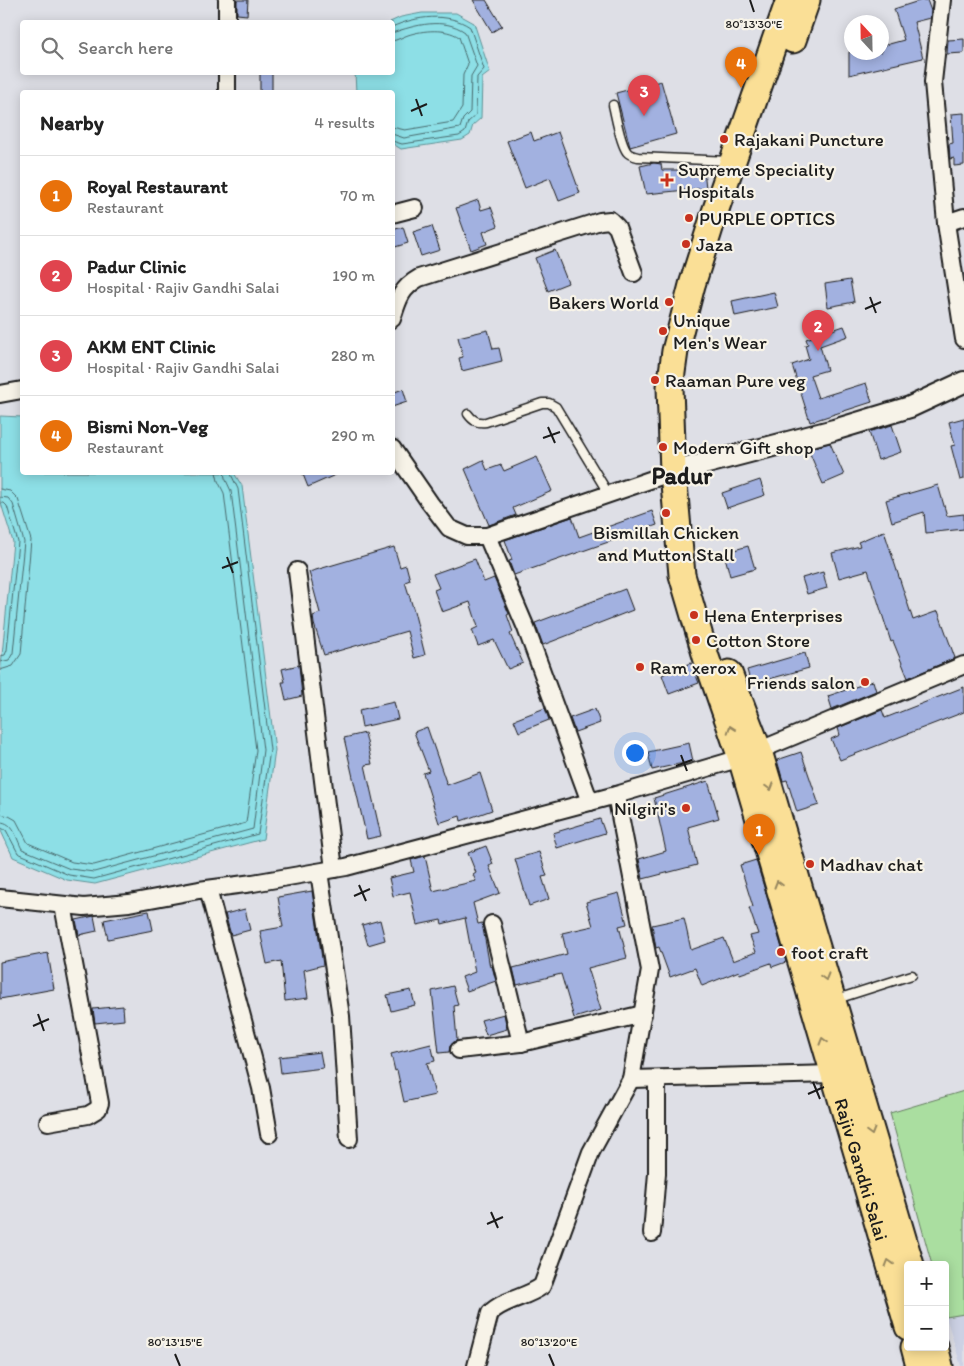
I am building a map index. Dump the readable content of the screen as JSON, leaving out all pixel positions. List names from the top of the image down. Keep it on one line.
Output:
{"streets":{"main road":["Rajiv Gandhi Salai"]},"districts":["Padur"],"places":{"other":["Rajakani Puncture","PURPLE OPTICS","Jaza","Bakers World","Unique Men's Wear","Raaman Pure veg","Modern Gift shop","Bismillah Chicken and Mutton Stall","Hena Enterprises","Cotton Store","Ram xerox","Friends salon","Nilgiri's","Madhav chat","foot craft"],"health":["Supreme Speciality Hospitals"]},"north":"top","page":{"search":"Search here","pins":["4","3","2","1"],"heading":["Nearby","4 results"],"list":[{"mark":"1","name":"Royal Restaurant","note":"Restaurant","value":"70 m"},{"mark":"2","name":"Padur Clinic","note":"Hospital · Rajiv Gandhi Salai","value":"190 m"},{"mark":"3","name":"AKM ENT Clinic","note":"Hospital · Rajiv Gandhi Salai","value":"280 m"},{"mark":"4","name":"Bismi Non-Veg","note":"Restaurant","value":"290 m"}],"map_buttons":["+","−"]},"coordinates":["80°13'30\"E","80°13'15\"E","80°13'20\"E"]}
